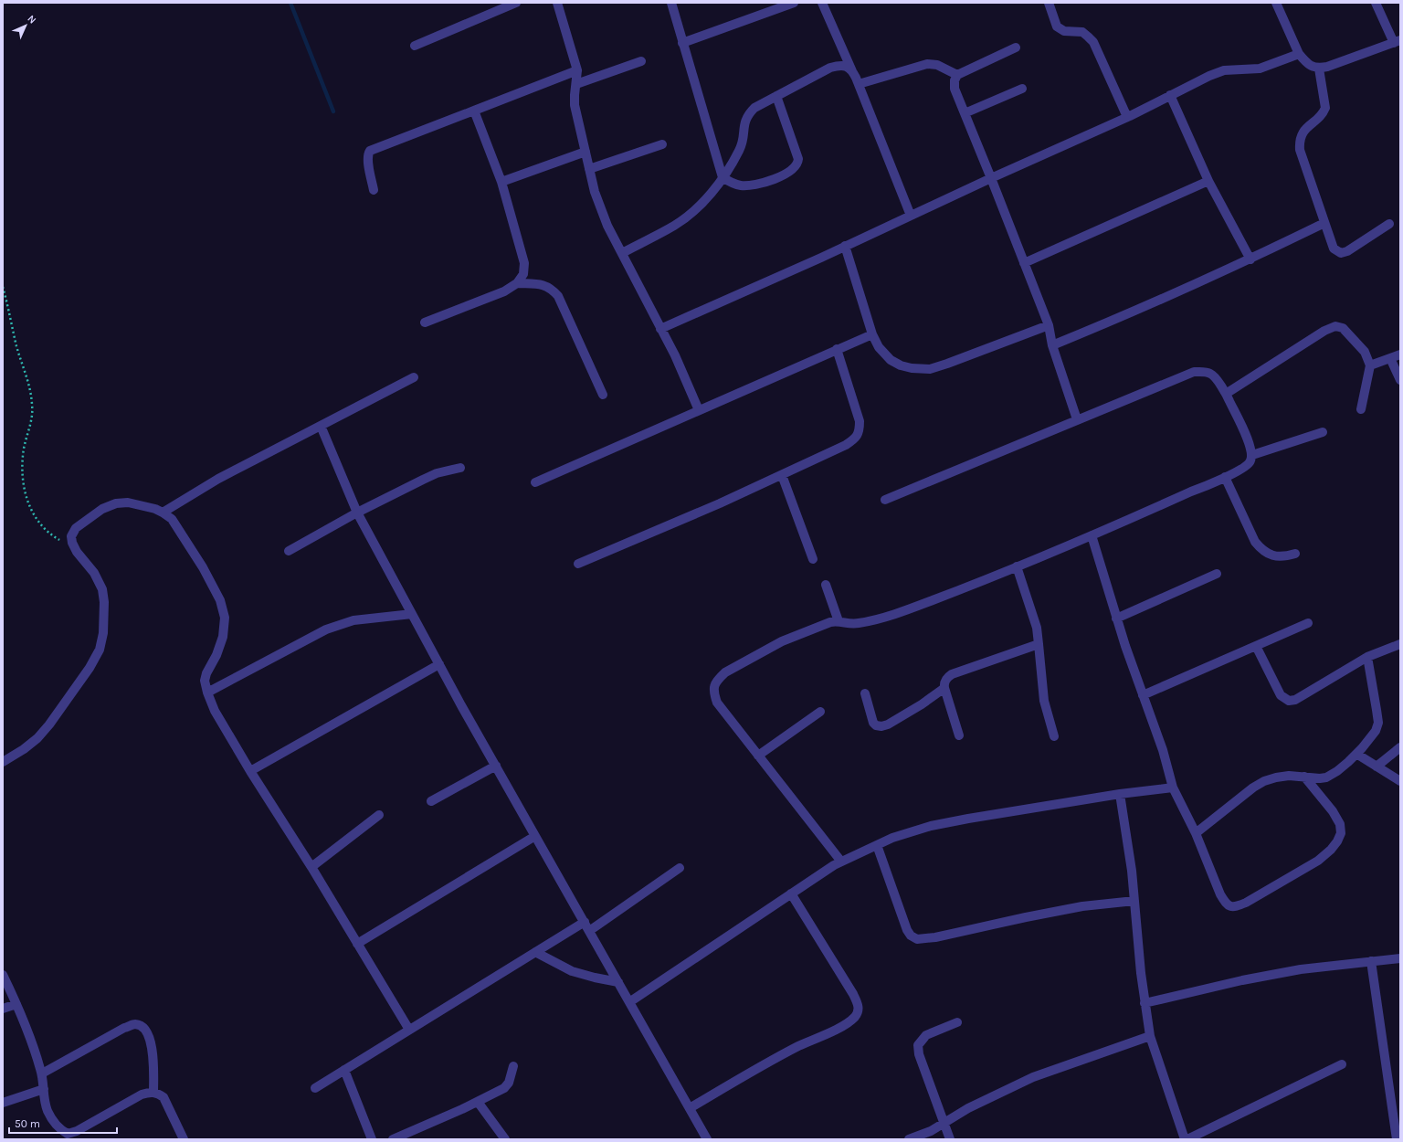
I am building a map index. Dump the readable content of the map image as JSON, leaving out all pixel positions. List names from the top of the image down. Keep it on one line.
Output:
{"scale_bar":"50 m","north":"top right"}
